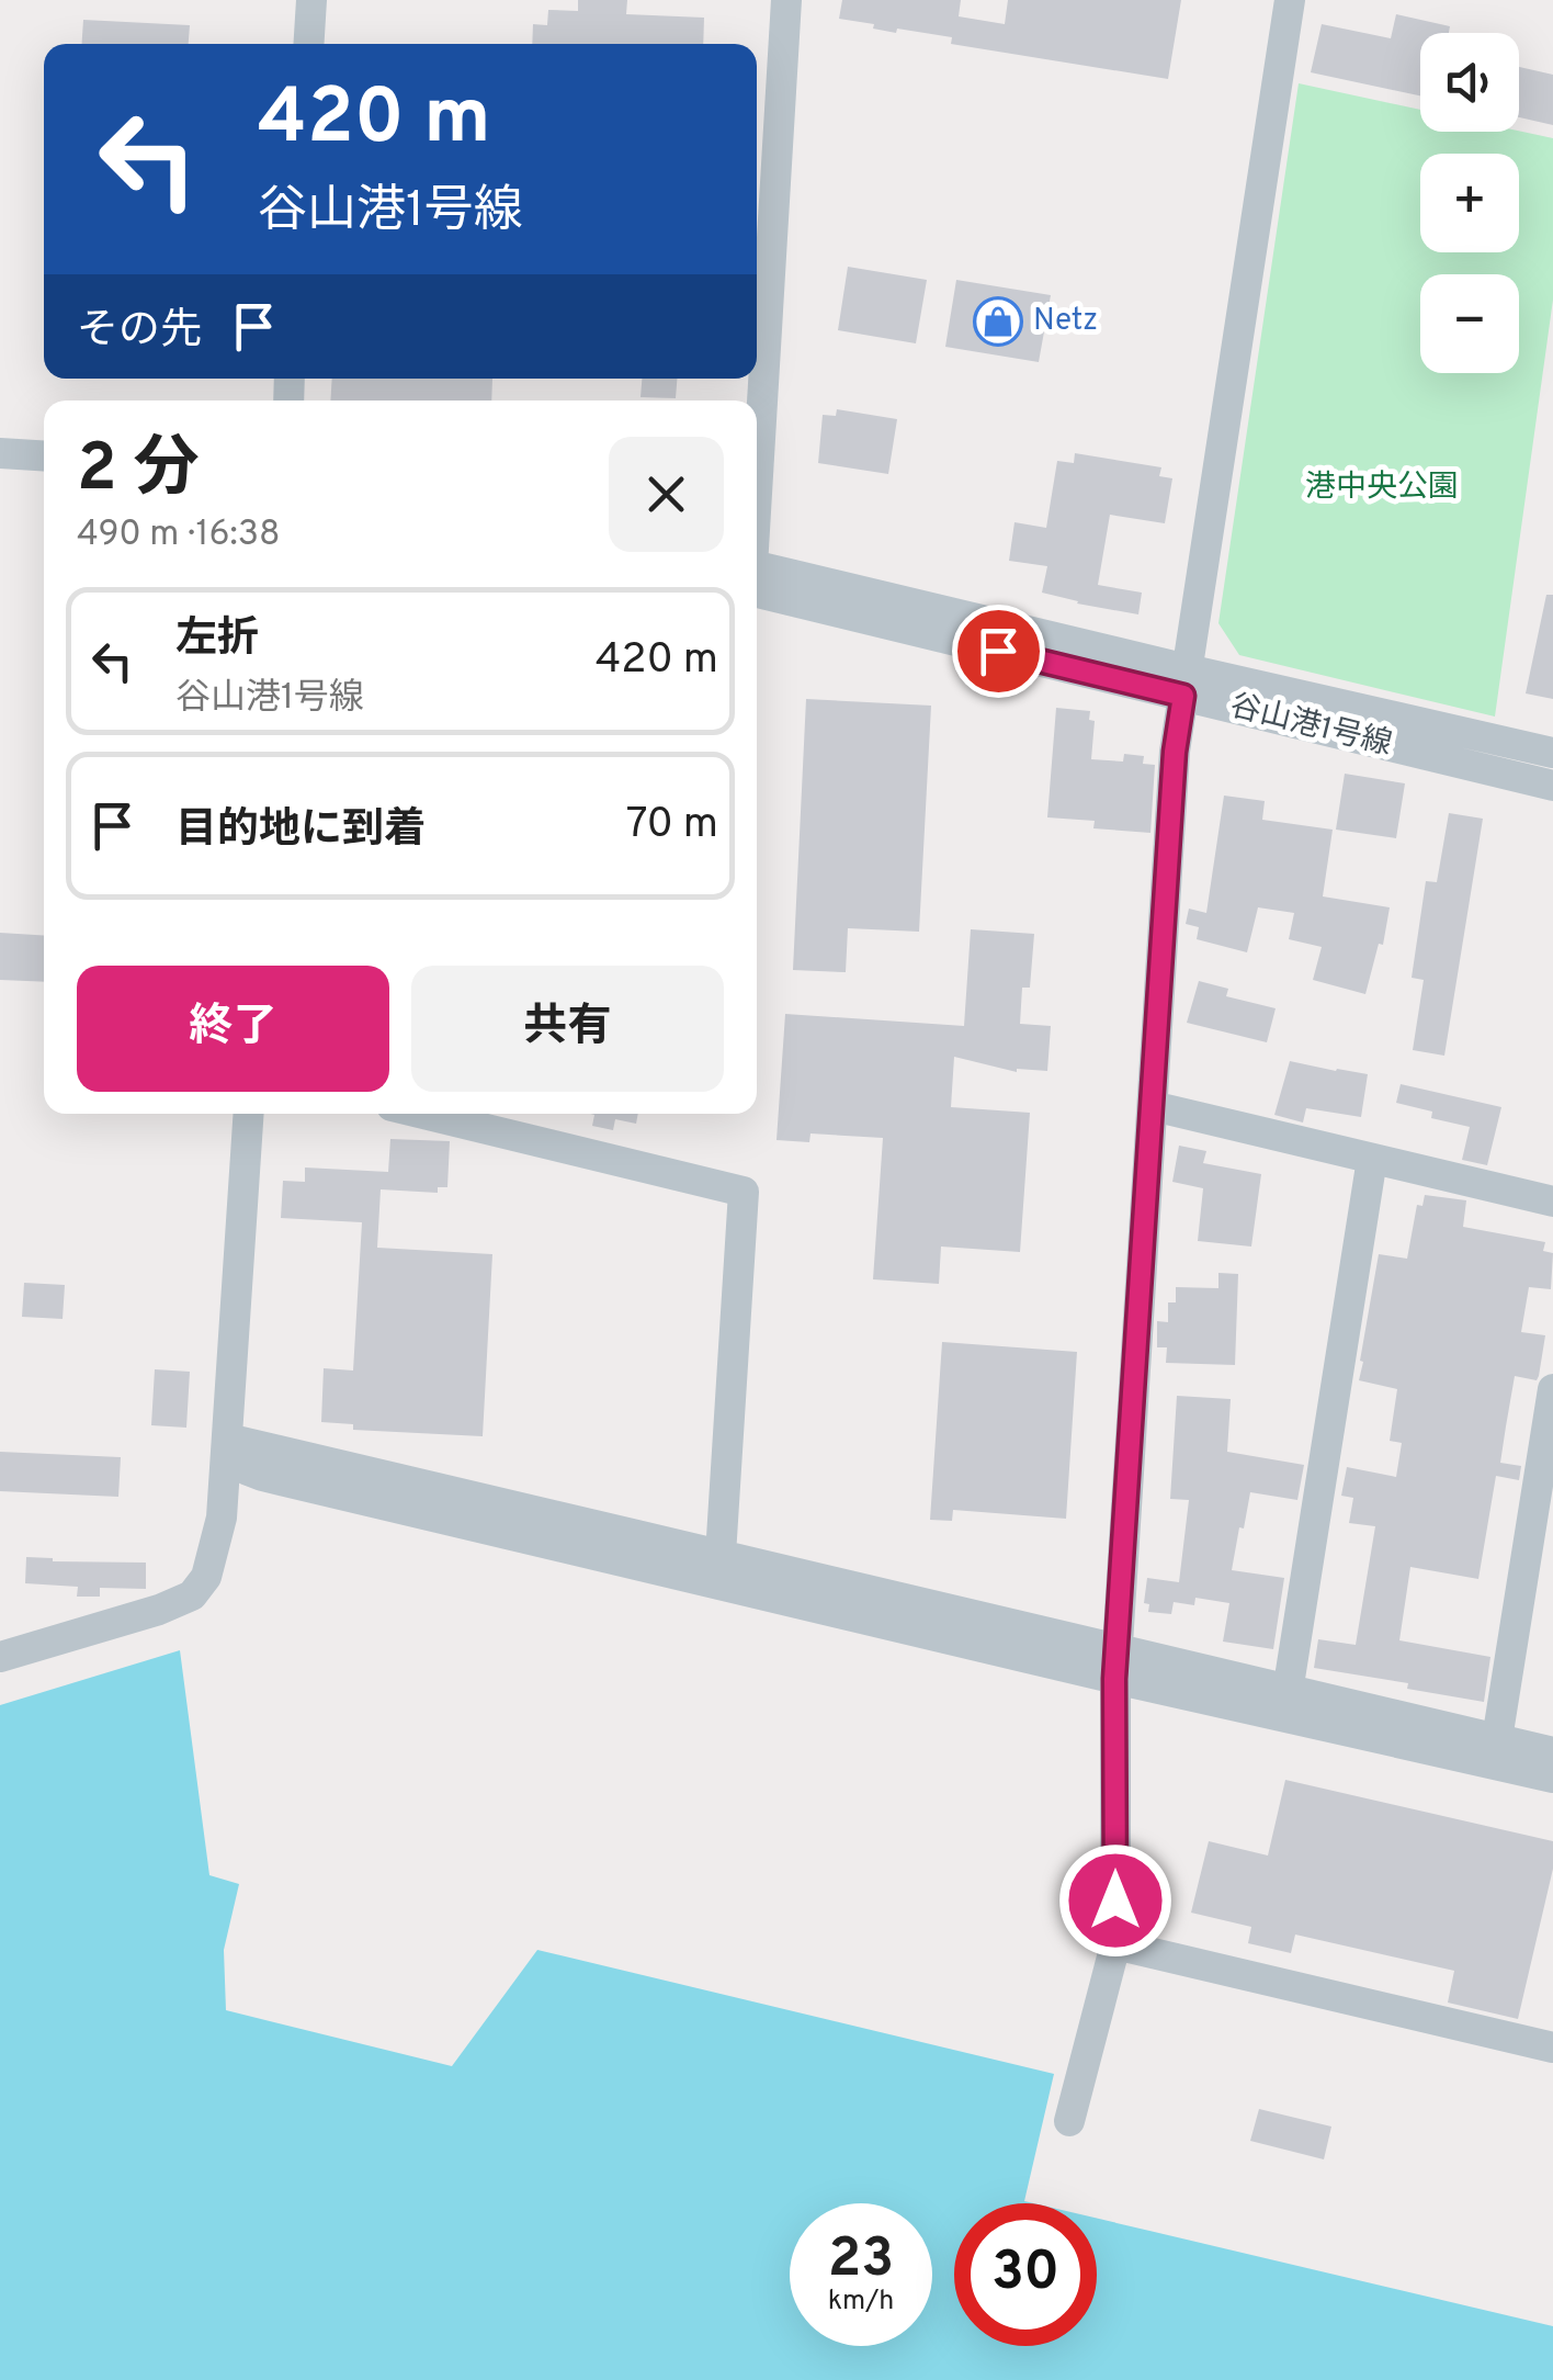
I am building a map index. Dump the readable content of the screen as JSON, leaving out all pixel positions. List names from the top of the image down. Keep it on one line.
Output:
{"streets":{"street":["谷山港1号線"]},"parks":["港中央公園"],"places":{"shop":["Netz"]},"page":{"map_buttons":["+","−"],"turn":["420 m","谷山港1号線"],"then":"その先","heading":["2 分","490 m · 16:38"],"list":[{"name":"左折","note":"谷山港1号線","value":"420 m"},{"name":"目的地に到着","value":"70 m"}],"buttons":["終了","共有"],"speed":"23 km/h","limit":"30"}}
